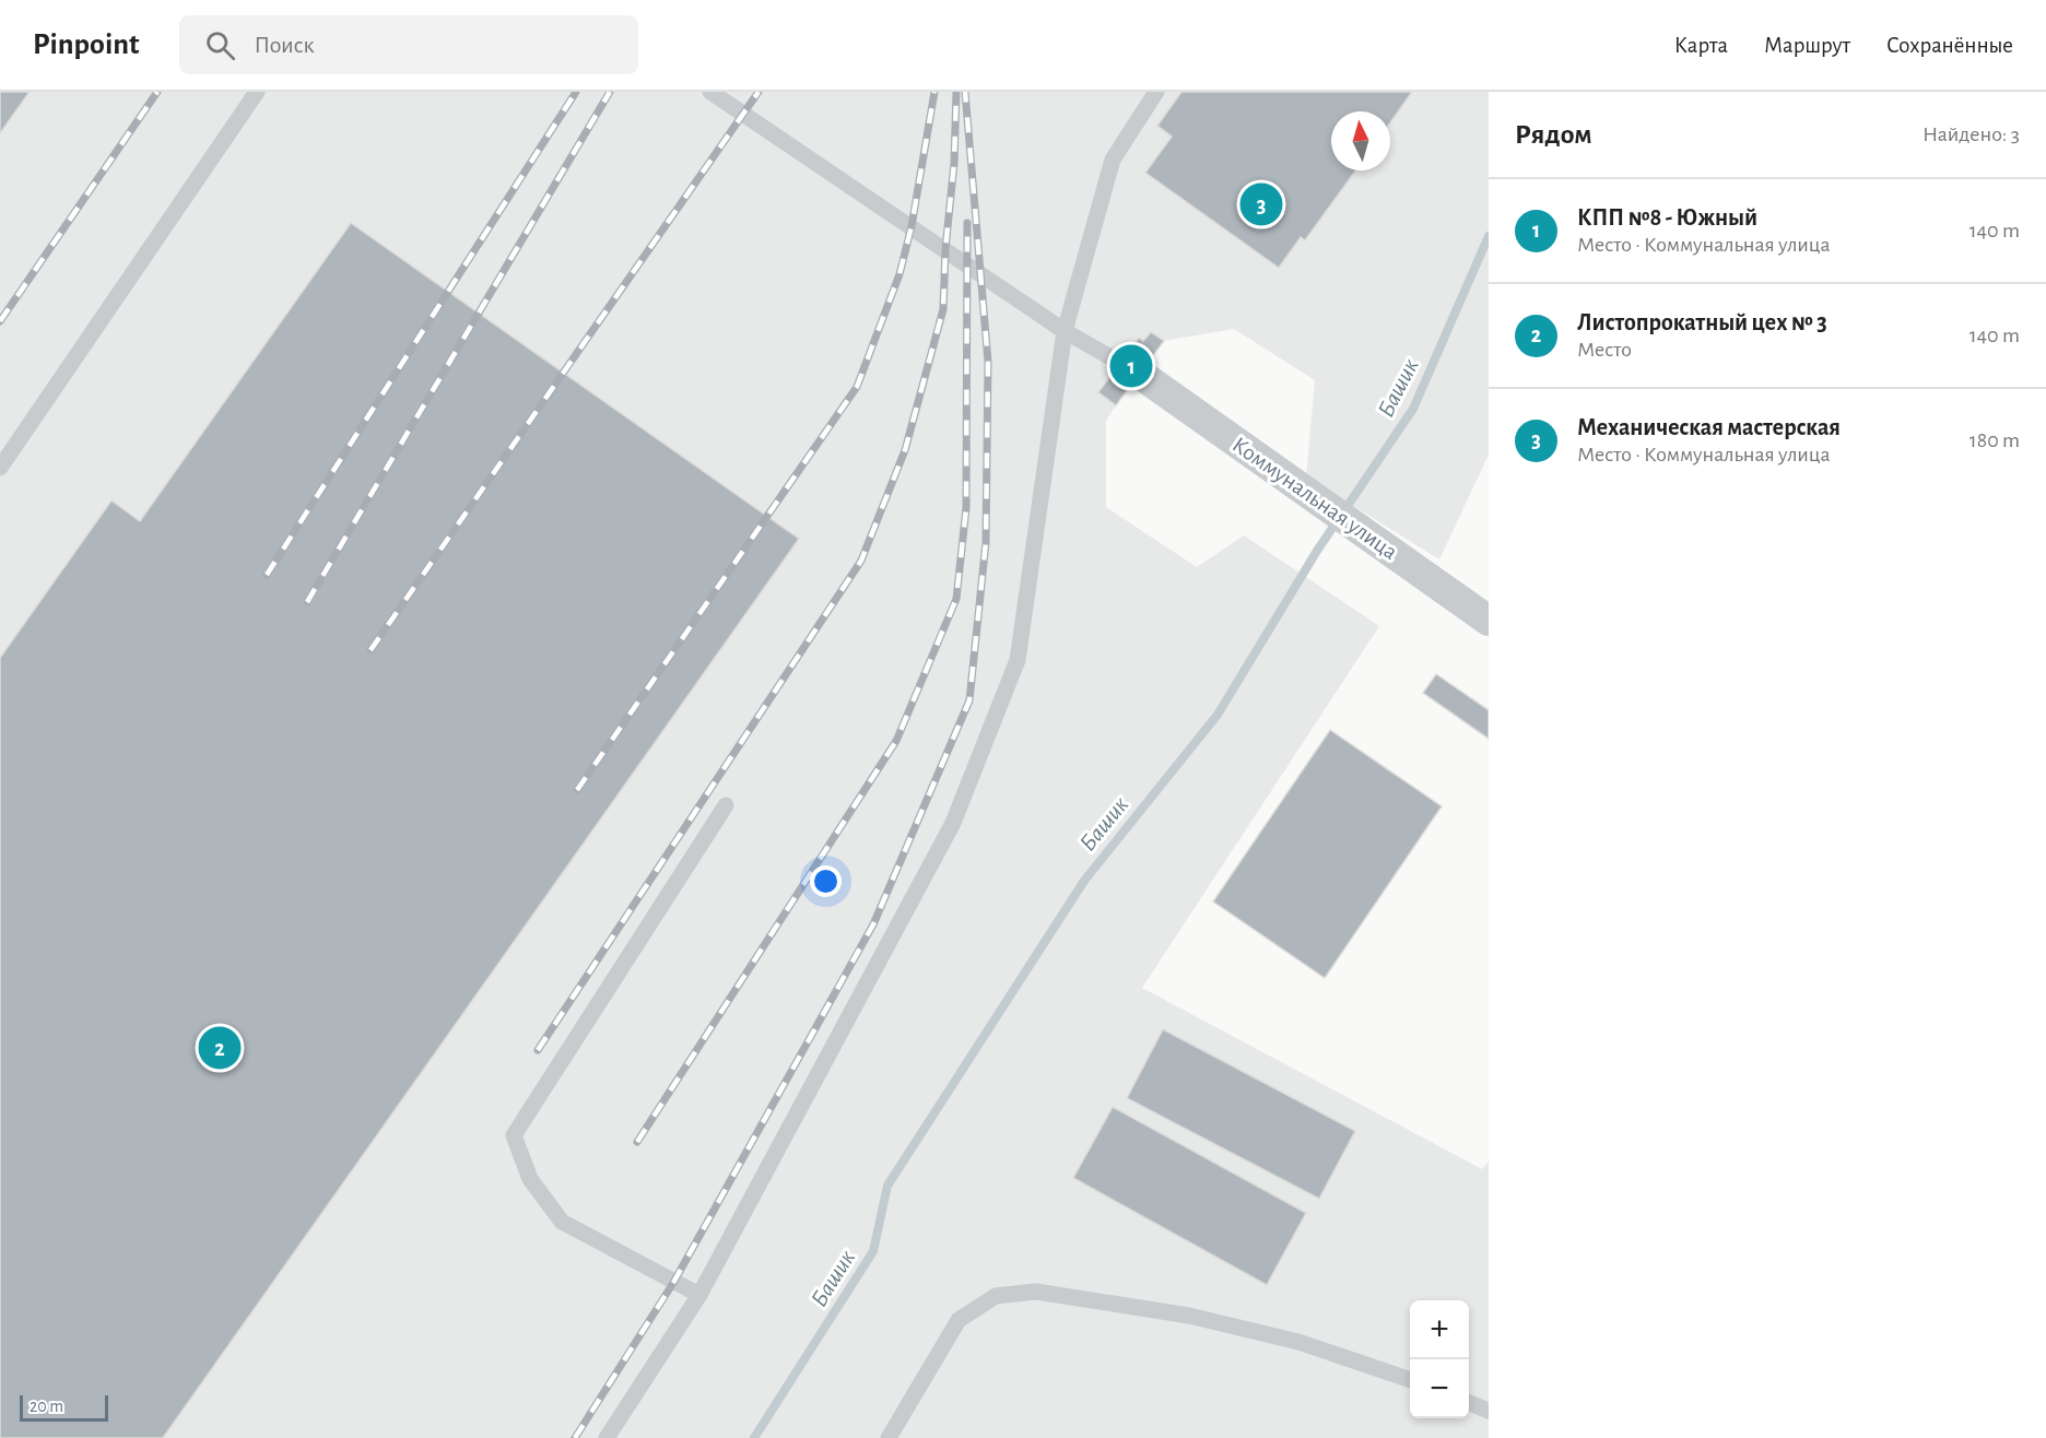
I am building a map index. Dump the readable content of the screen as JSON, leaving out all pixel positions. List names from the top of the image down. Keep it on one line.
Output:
{"streets":{"street":["Коммунальная улица"]},"water":["Башик"],"scale_bar":"20 m","north":"top","page":{"header":"Pinpoint","search":"Поиск","nav":["Карта","Маршрут","Сохранённые"],"heading":["Рядом","Найдено: 3"],"list":[{"mark":"1","name":"КПП №8 - Южный","note":"Место · Коммунальная улица","value":"140 m"},{"mark":"2","name":"Листопрокатный цех № 3","note":"Место","value":"140 m"},{"mark":"3","name":"Механическая мастерская","note":"Место · Коммунальная улица","value":"180 m"}],"pins":["3","1","2"],"map_buttons":["+","−"],"scale":"20 m"}}
